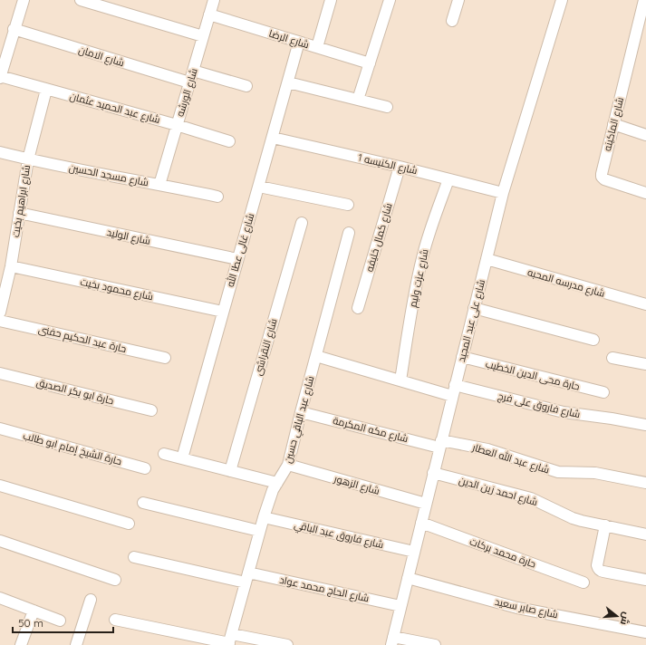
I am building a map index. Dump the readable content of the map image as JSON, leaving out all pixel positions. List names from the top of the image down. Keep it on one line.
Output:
{"streets":{"street":["شارع الرضا","شارع الامان","شارع الورشه","شارع عبد الحميد عثمان","شارع الماكينه","شارع الكنيسه 1","شارع مسجد الحسين","شارع ابراهيم بخيت","شارع الوليد","شارع كمال خليفه","شارع غالى عطا الله","شارع عزت وليم","شارع مدرسه المحبه","شارع محمود بخيت","شارع على عبد المجيد","حارة عبد الحكيم حفنى","شارع النقراشى","حارة محى الدين الخطيب","حارة ابو بكر الصديق","شارع فاروق على فرج","شارع عبد الباقي حسين","شارع مكه المكرمة","حارة الشيخ إمام ابو طالب","شارع عبد الله العطار","شارع الزهور","شارع احمد زين الدين","شارع فاروق عبد الباقي","حارة محمد بركات","شارع الحاج محمد عواد","شارع صابر سعيد"]},"crossings":[["شارع الرضا","شارع الورشه"],["شارع الرضا","شارع غالى عطا الله"],["شارع الامان","شارع الورشه"],["شارع الورشه","شارع عبد الحميد عثمان"],["شارع الورشه","شارع مسجد الحسين"],["شارع عبد الحميد عثمان","شارع ابراهيم بخيت"],["شارع الكنيسه 1","شارع كمال خليفه"],["شارع الكنيسه 1","شارع غالى عطا الله"],["شارع الكنيسه 1","شارع عزت وليم"],["شارع الكنيسه 1","شارع على عبد المجيد"],["شارع مسجد الحسين","شارع ابراهيم بخيت"],["شارع ابراهيم بخيت","شارع الوليد"],["شارع ابراهيم بخيت","شارع محمود بخيت"],["شارع الوليد","شارع غالى عطا الله"],["شارع غالى عطا الله","شارع محمود بخيت"],["شارع عزت وليم","شارع فاروق على فرج"],["شارع مدرسه المحبه","شارع على عبد المجيد"],["شارع على عبد المجيد","حارة محى الدين الخطيب"],["شارع على عبد المجيد","شارع فاروق على فرج"],["شارع على عبد المجيد","شارع مكه المكرمة"],["شارع على عبد المجيد","شارع عبد الله العطار"],["شارع على عبد المجيد","شارع الزهور"],["شارع على عبد المجيد","شارع احمد زين الدين"],["شارع على عبد المجيد","شارع فاروق عبد الباقي"],["شارع على عبد المجيد","حارة محمد بركات"],["شارع على عبد المجيد","شارع الحاج محمد عواد"],["شارع على عبد المجيد","شارع صابر سعيد"],["شارع فاروق على فرج","شارع عبد الباقي حسين"],["شارع عبد الباقي حسين","شارع مكه المكرمة"],["شارع عبد الباقي حسين","شارع الزهور"],["شارع عبد الباقي حسين","شارع فاروق عبد الباقي"],["شارع عبد الباقي حسين","شارع الحاج محمد عواد"],["شارع مكه المكرمة","شارع عبد الله العطار"]],"scale_bar":"50 m","north":"right"}
